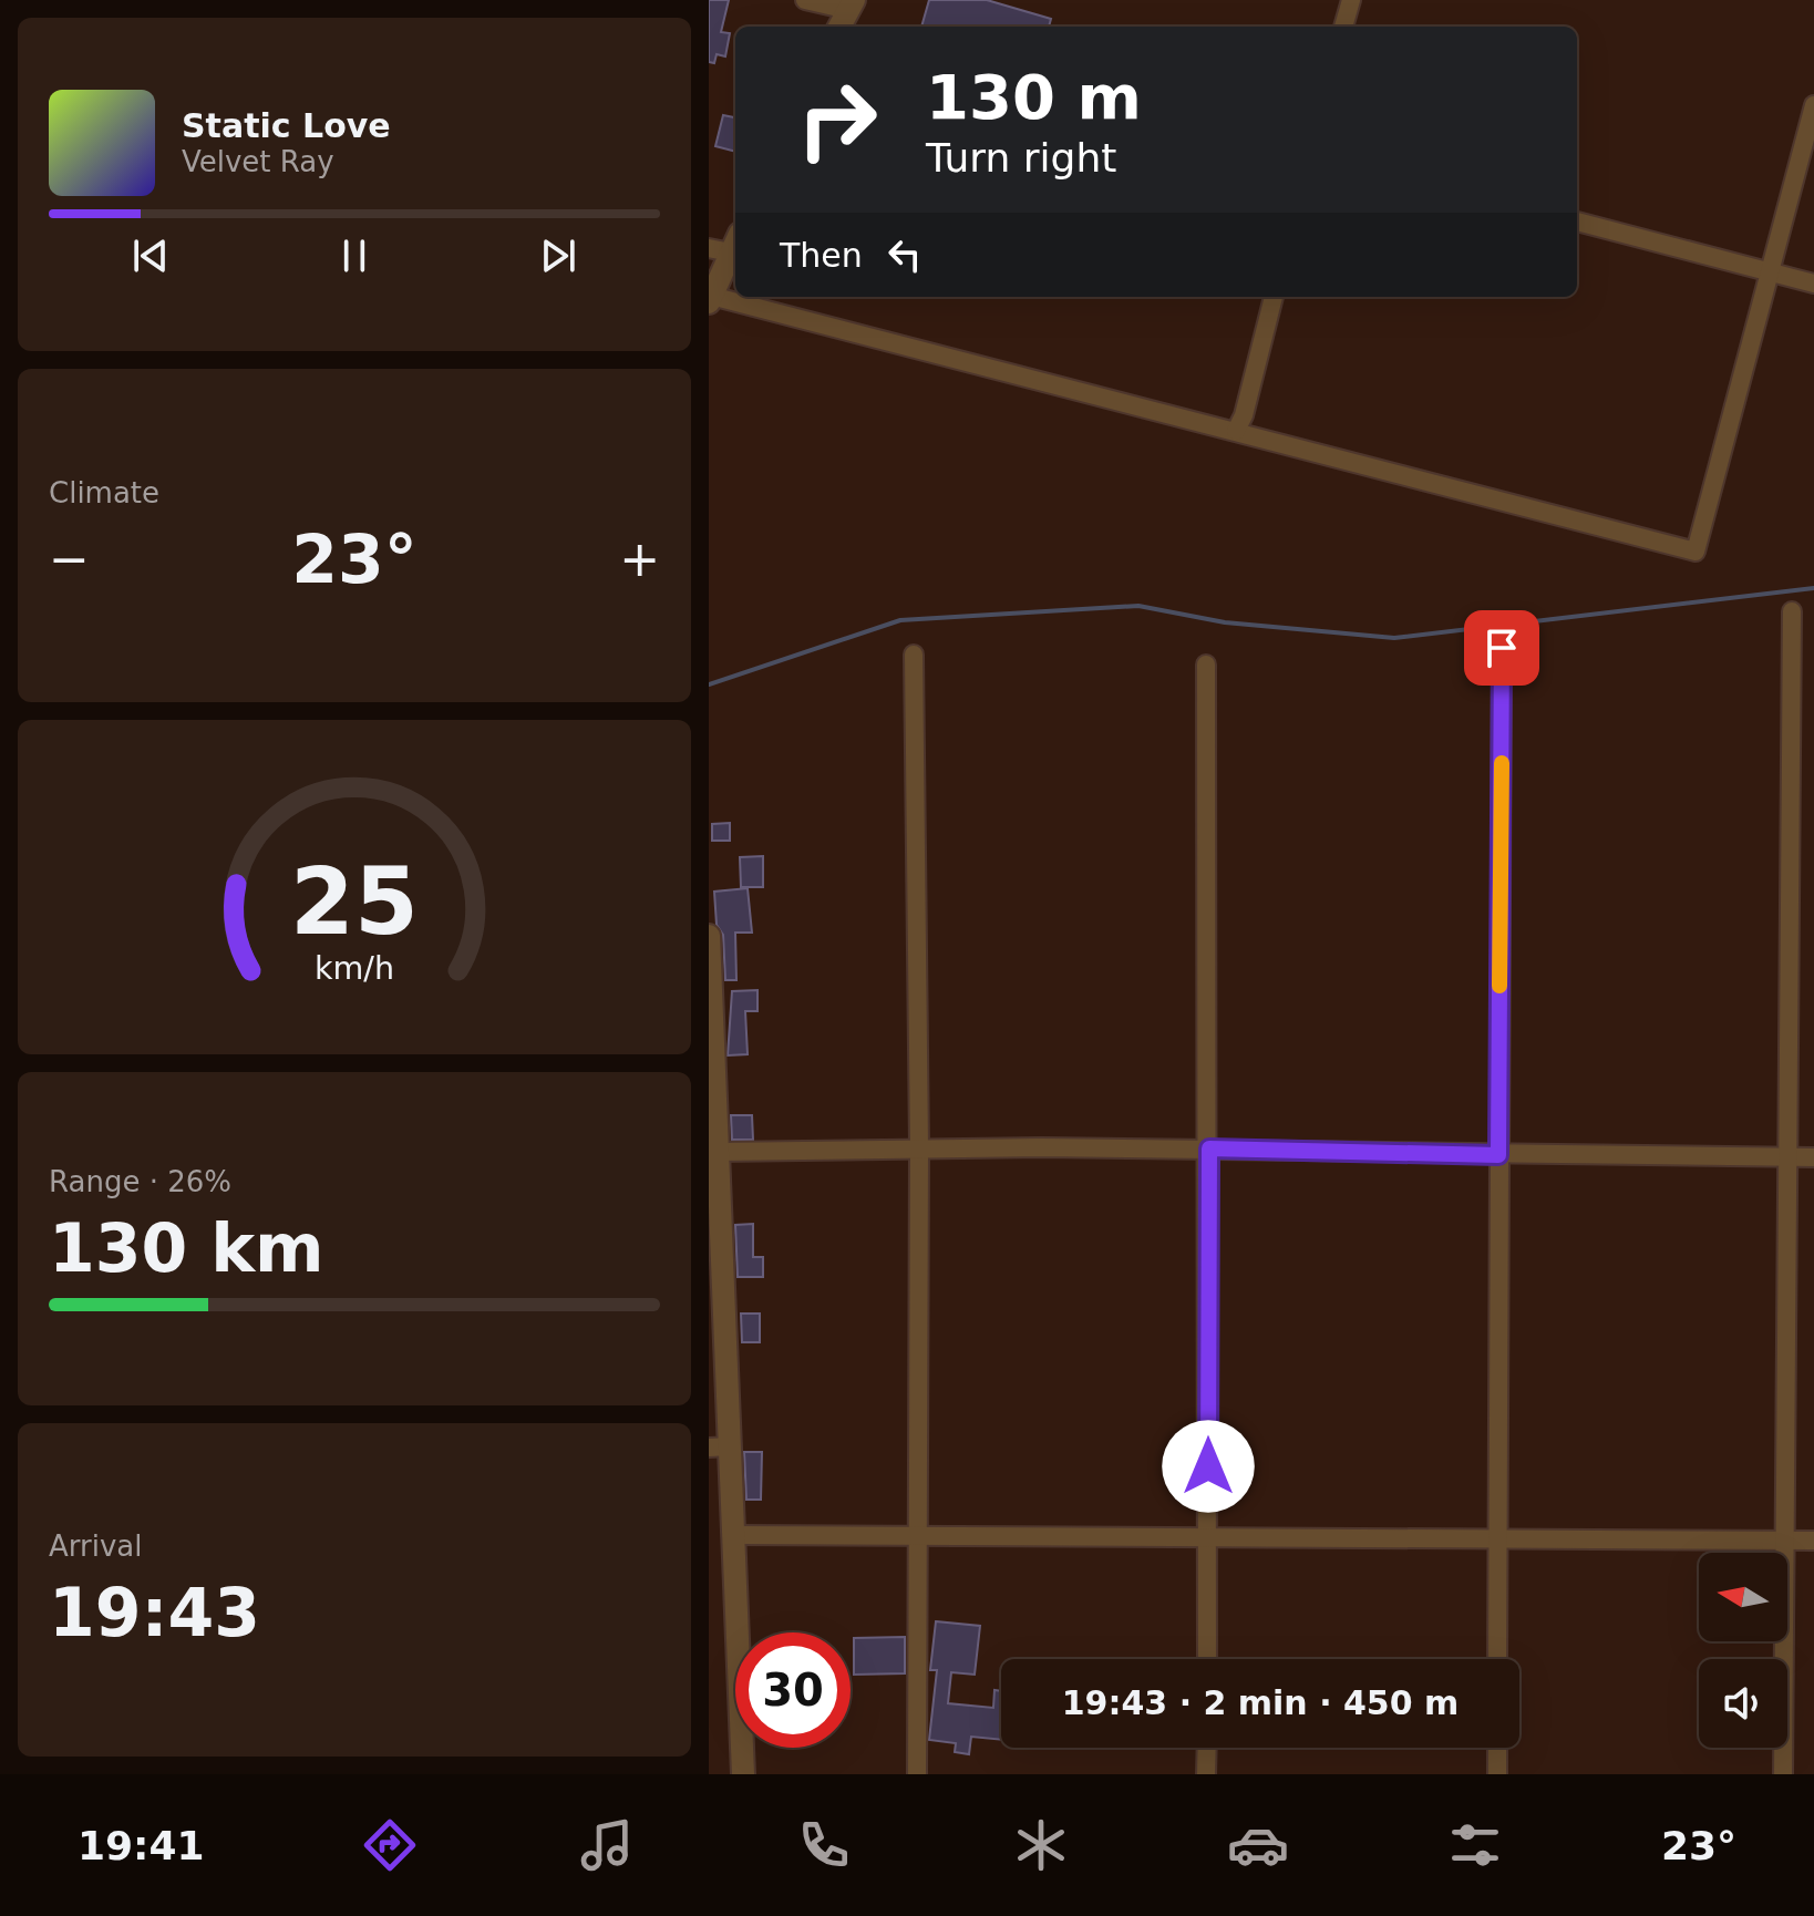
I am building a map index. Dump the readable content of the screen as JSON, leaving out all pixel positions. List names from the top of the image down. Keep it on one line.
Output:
{"north":"left","page":{"turn":["130 m","Turn right"],"song":["Static Love","Velvet Ray"],"then":"Then","tile":["Climate",["Range · 26%","130 km"],["Arrival","19:43"]],"heat":["−","23°","+"],"limit":"30","trip":"19:43 · 2 min · 450 m","tabs":["19:41","23°"],"gauge":["25","km/h"]}}
